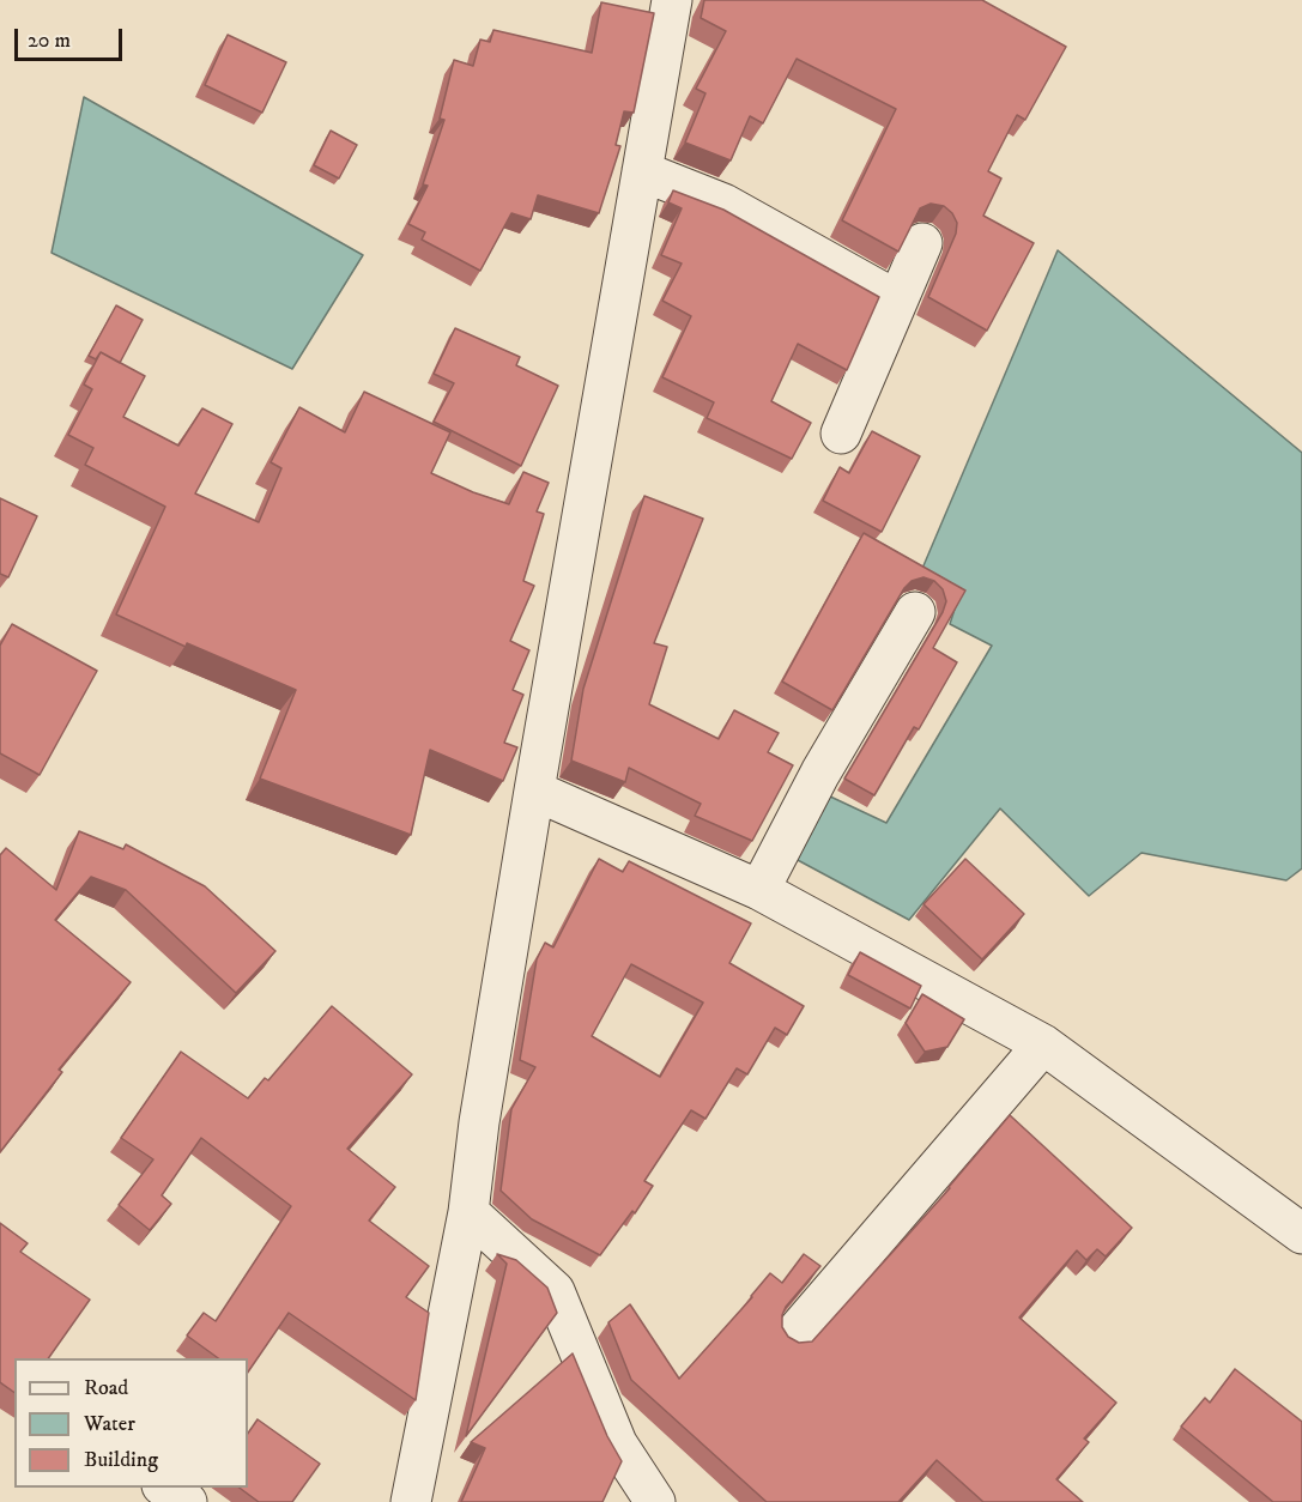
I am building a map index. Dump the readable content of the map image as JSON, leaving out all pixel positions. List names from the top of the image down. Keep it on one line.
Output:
{"legend":["Road","Water","Building"],"scale_bar":"20 m"}
